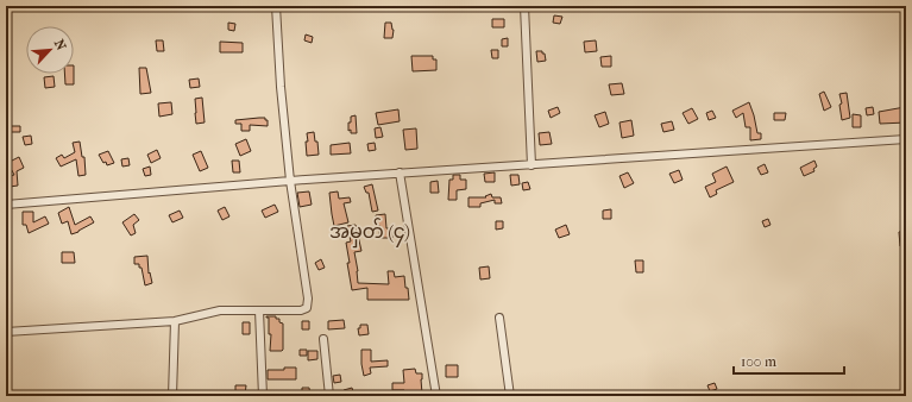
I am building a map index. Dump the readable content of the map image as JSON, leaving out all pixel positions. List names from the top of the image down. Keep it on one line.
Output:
{"districts":["အမှတ် (၄)"],"scale_bar":"100 m","north":"top right"}
